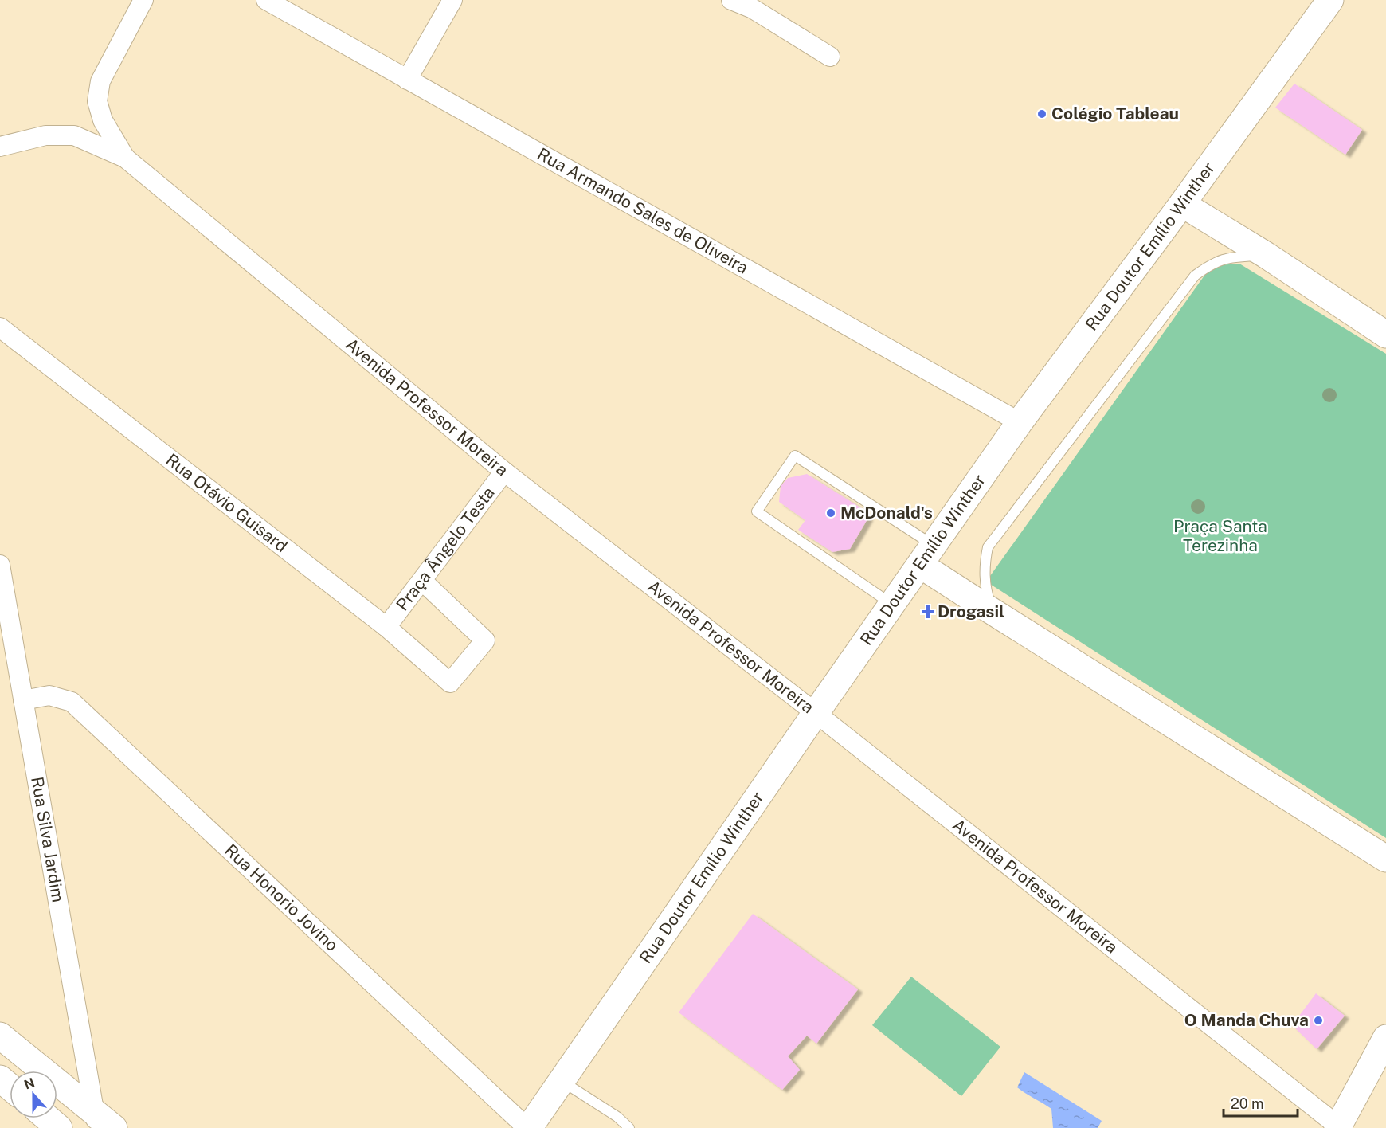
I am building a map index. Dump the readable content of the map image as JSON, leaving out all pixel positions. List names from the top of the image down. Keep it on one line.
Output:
{"streets":{"main road":["Rua Doutor Emílio Winther"],"street":["Rua Armando Sales de Oliveira","Avenida Professor Moreira","Rua Otávio Guisard","Praça Ângelo Testa","Rua Silva Jardim","Rua Honorio Jovino"]},"crossings":[["Rua Armando Sales de Oliveira","Rua Doutor Emílio Winther"],["Rua Doutor Emílio Winther","Avenida Professor Moreira"],["Rua Doutor Emílio Winther","Rua Honorio Jovino"],["Avenida Professor Moreira","Praça Ângelo Testa"],["Rua Otávio Guisard","Praça Ângelo Testa"],["Rua Silva Jardim","Rua Honorio Jovino"]],"parks":["Praça Santa Terezinha"],"places":{"other":["Colégio Tableau","McDonald's","O Manda Chuva"],"health":["Drogasil"]},"scale_bar":"20 m","north":"top"}
